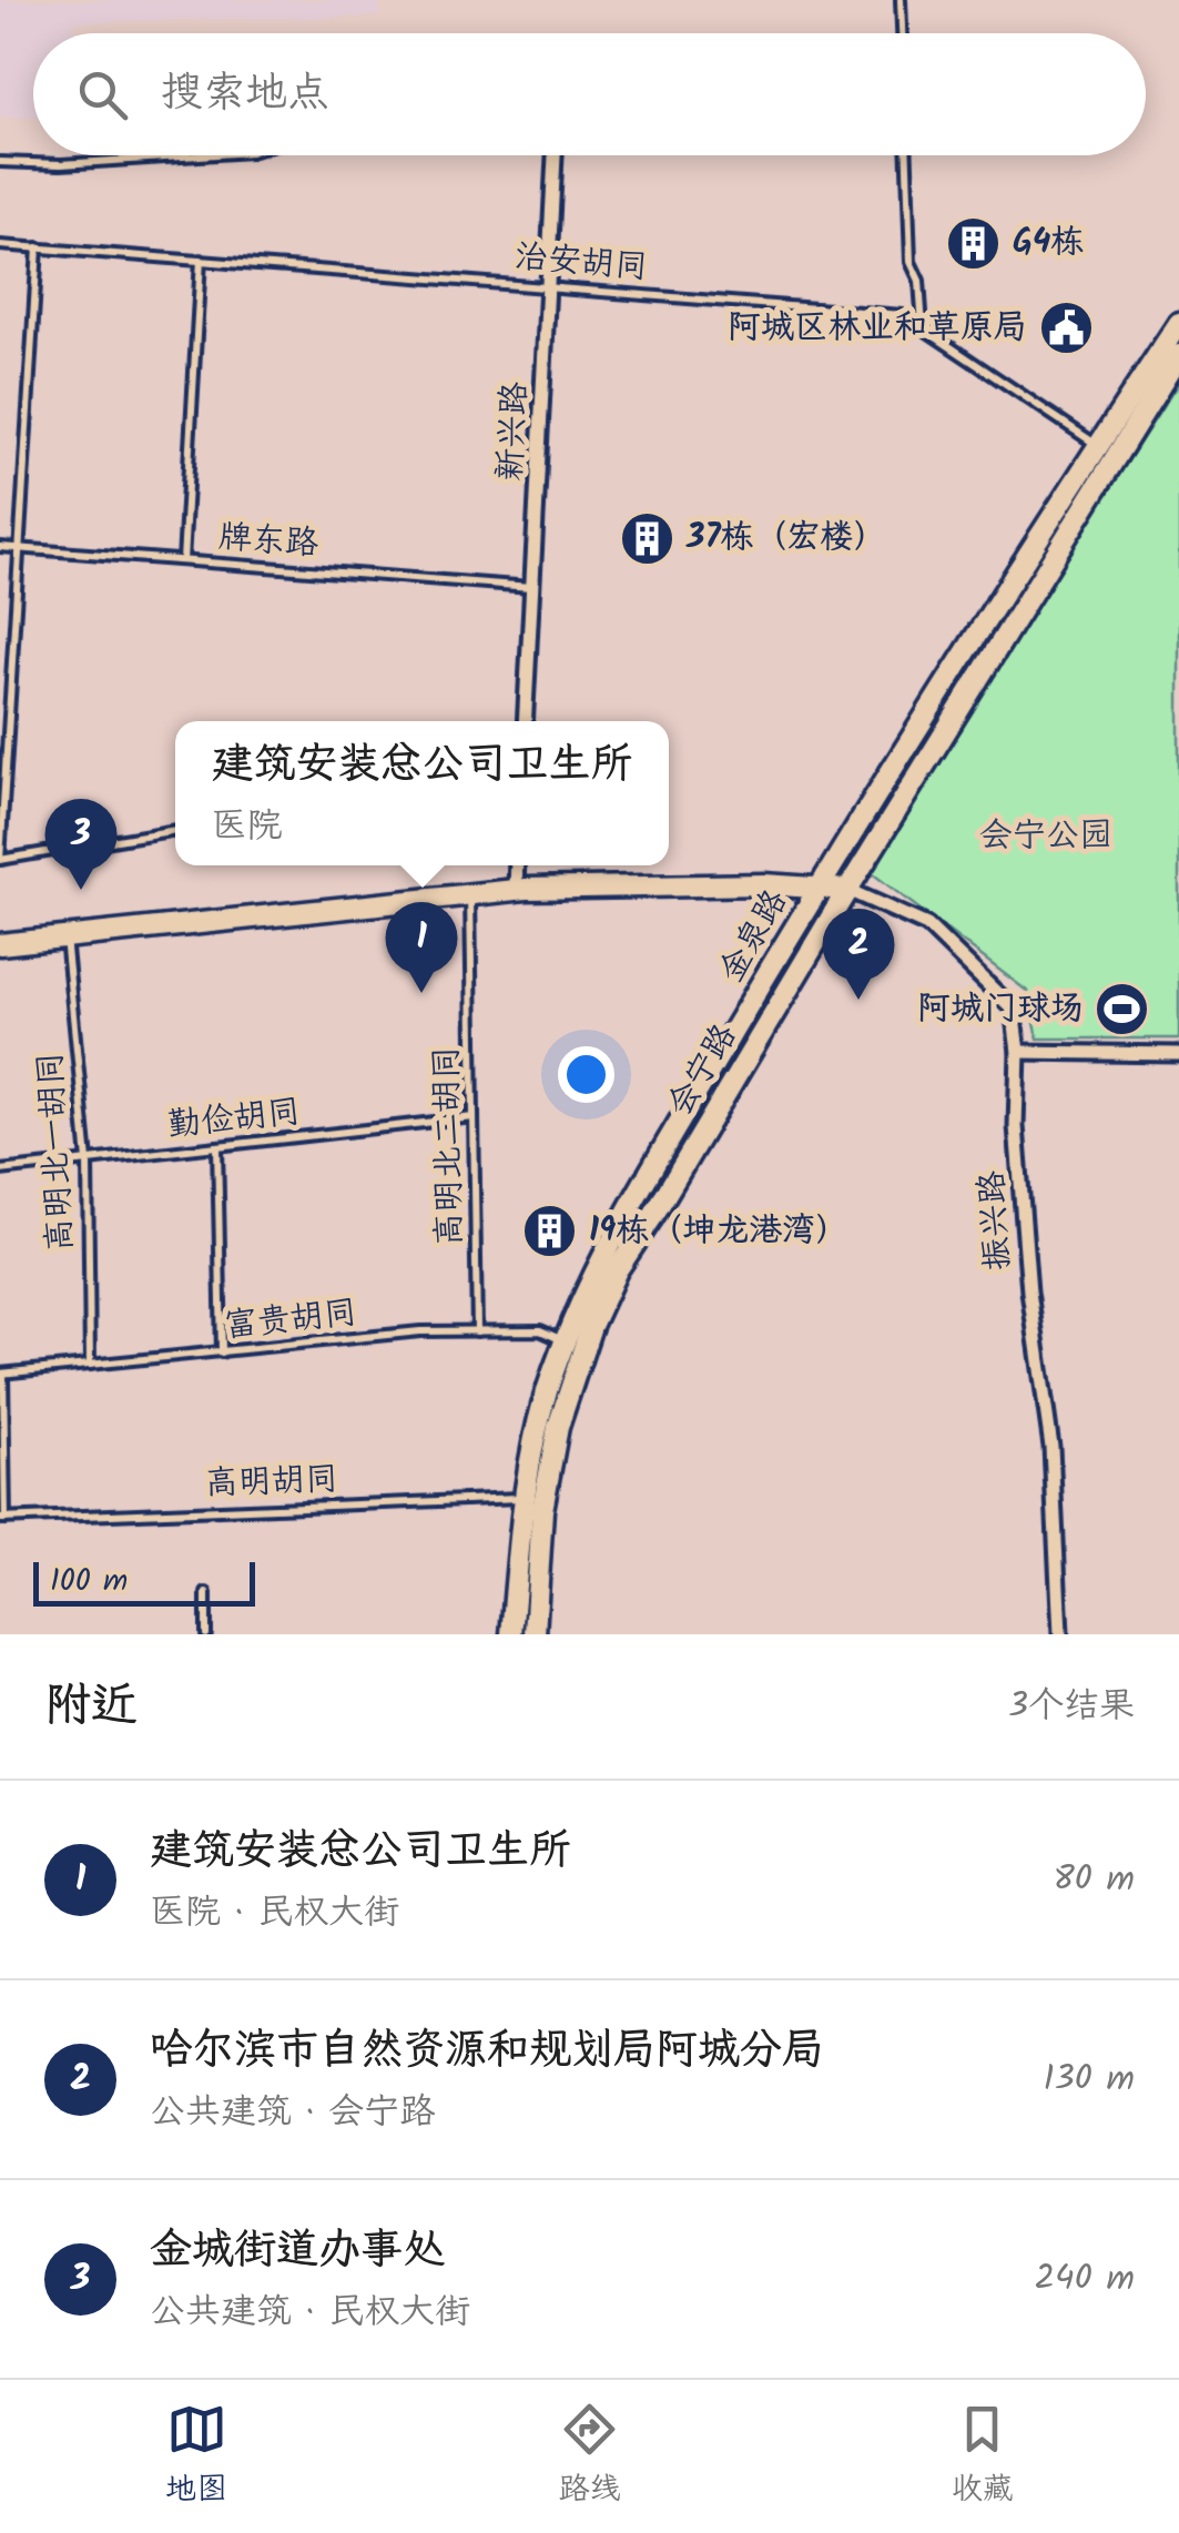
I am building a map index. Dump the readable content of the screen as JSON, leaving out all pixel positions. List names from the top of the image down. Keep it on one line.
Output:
{"streets":{"main road":["金泉路","会宁路"],"street":["新兴路","振兴路"],"lane":["治安胡同","牌东路","勤俭胡同","高明北二胡同","高明北一胡同","富贵胡同","高明胡同"]},"crossings":[["治安胡同","新兴路"],["治安胡同","金泉路"],["治安胡同","会宁路"],["新兴路","牌东路"],["金泉路","会宁路"],["金泉路","富贵胡同"],["会宁路","振兴路"],["会宁路","富贵胡同"],["会宁路","高明胡同"],["勤俭胡同","高明北二胡同"],["勤俭胡同","高明北一胡同"],["高明北二胡同","富贵胡同"],["高明北一胡同","富贵胡同"]],"parks":["会宁公园"],"places":{"building":["G4栋","37栋（宏楼）","19栋（坤龙港湾）"],"public building":["阿城区林业和草原局"],"sports":["阿城门球场"]},"scale_bar":"100 m","page":{"search":"搜索地点","popup":["建筑安装总公司卫生所","医院"],"pins":["3","1","2"],"scale":"100 m","heading":["附近","3个结果"],"list":[{"mark":"1","name":"建筑安装总公司卫生所","note":"医院 · 民权大街","value":"80 m"},{"mark":"2","name":"哈尔滨市自然资源和规划局阿城分局","note":"公共建筑 · 会宁路","value":"130 m"},{"mark":"3","name":"金城街道办事处","note":"公共建筑 · 民权大街","value":"240 m"}],"nav":["地图","路线","收藏"]}}
